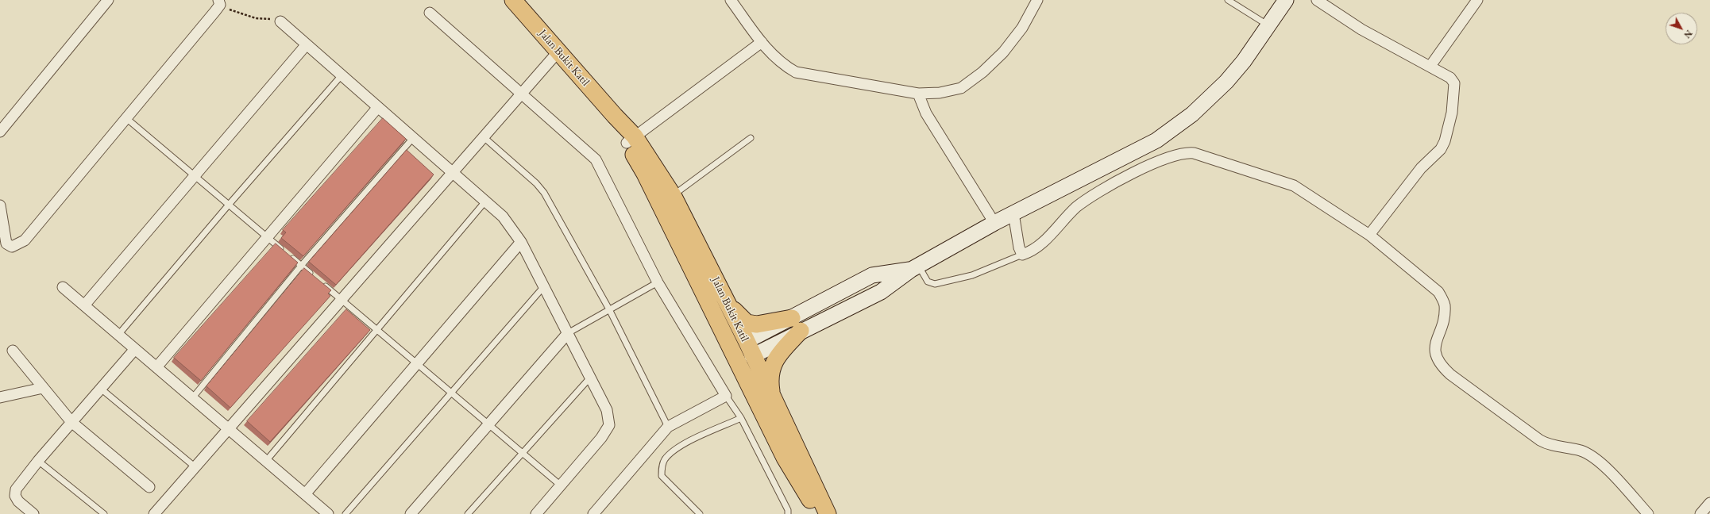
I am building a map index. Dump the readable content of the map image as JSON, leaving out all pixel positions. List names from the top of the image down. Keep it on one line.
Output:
{"streets":{"main road":["Jalan Bukit Katil"]},"north":"bottom right"}
